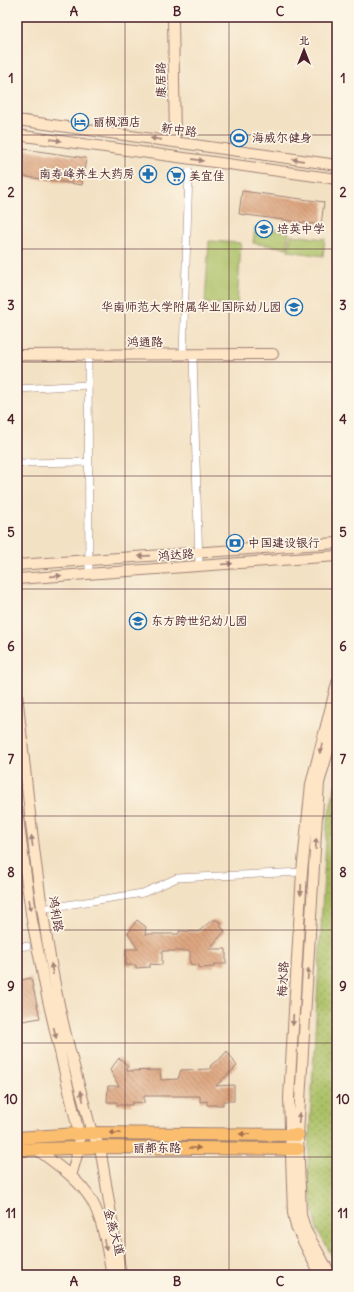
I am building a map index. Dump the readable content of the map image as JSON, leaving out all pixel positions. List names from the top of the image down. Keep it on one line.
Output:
{"streets":{"main road":["康居路","新中路","鸿通路","鸿达路","鸿利路","梅水路","丽都东路","金燕大道"]},"crossings":[["康居路","新中路"],["鸿利路","丽都东路"],["鸿利路","金燕大道"],["梅水路","丽都东路"],["丽都东路","金燕大道"]],"places":{"hotel":["丽枫酒店"],"sports":["海威尔健身"],"pharmacy":["南寿峰养生大药房"],"supermarket":["美宜佳"],"school or university":["培英中学","华南师范大学附属华业国际幼儿园","东方跨世纪幼儿园"],"bank":["中国建设银行"]},"north":"top","grid":{"columns":["A","B","C"],"rows":["1","2","3","4","5","6","7","8","9","10","11"]}}
